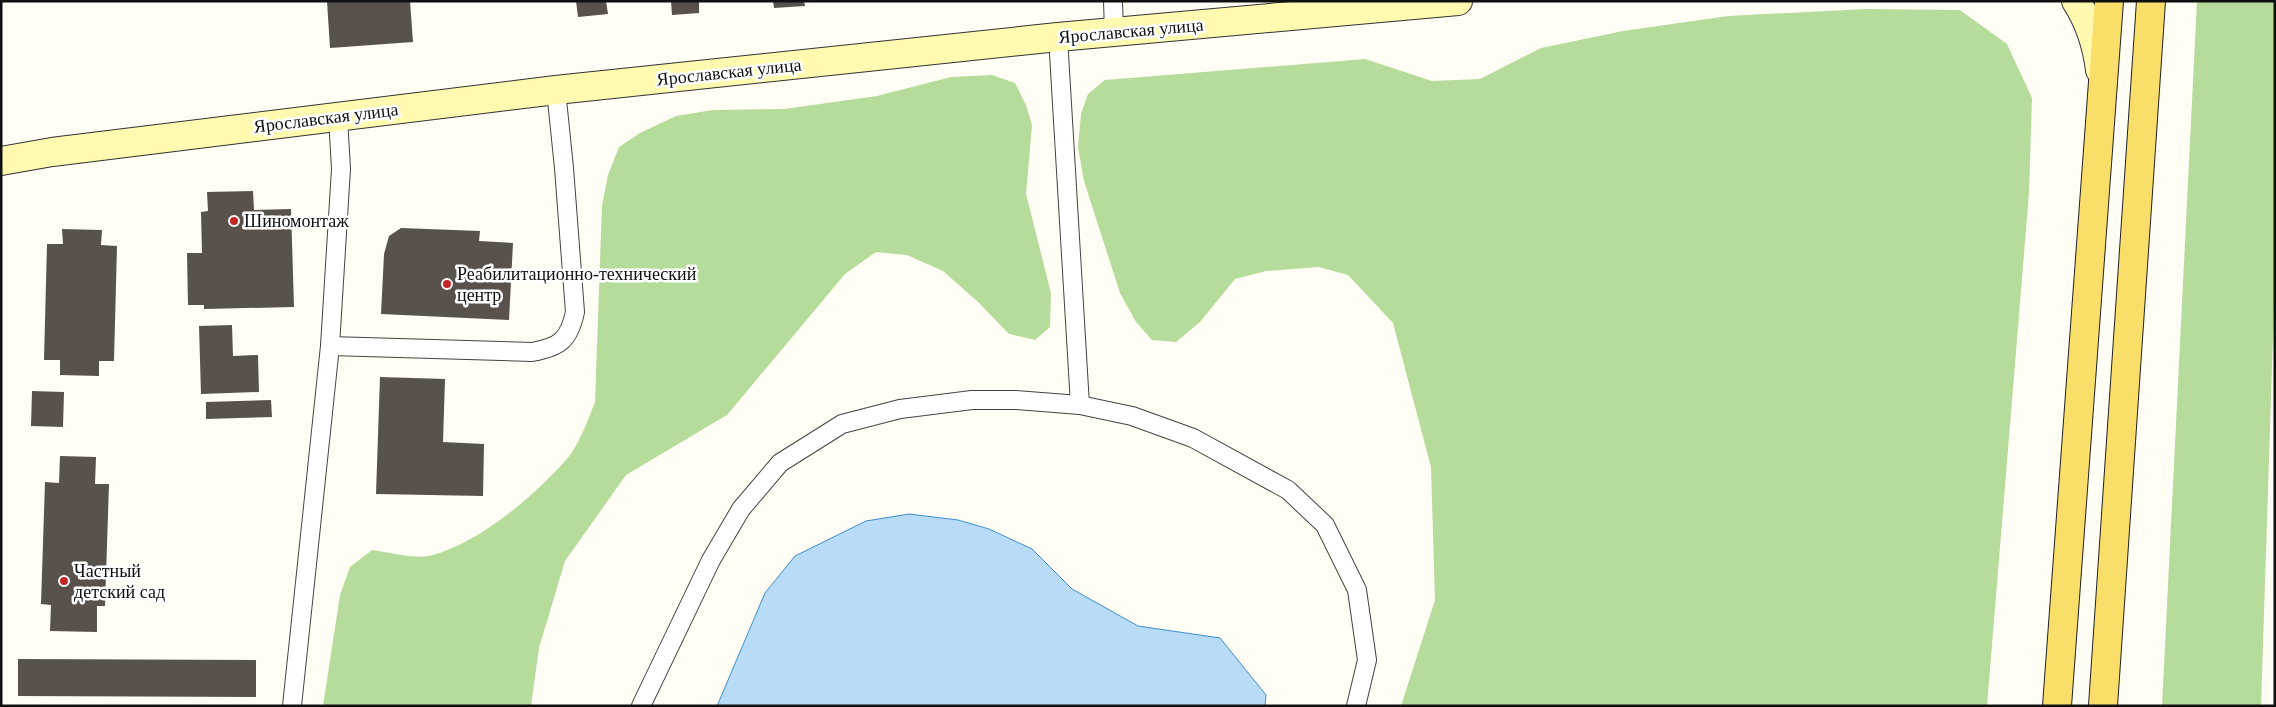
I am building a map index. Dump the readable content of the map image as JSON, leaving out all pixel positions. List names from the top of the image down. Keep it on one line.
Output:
{"streets":{"main road":["Ярославская улица"]},"places":["Шиномонтаж","Реабилитационно-технический центр","Частный детский сад"]}
